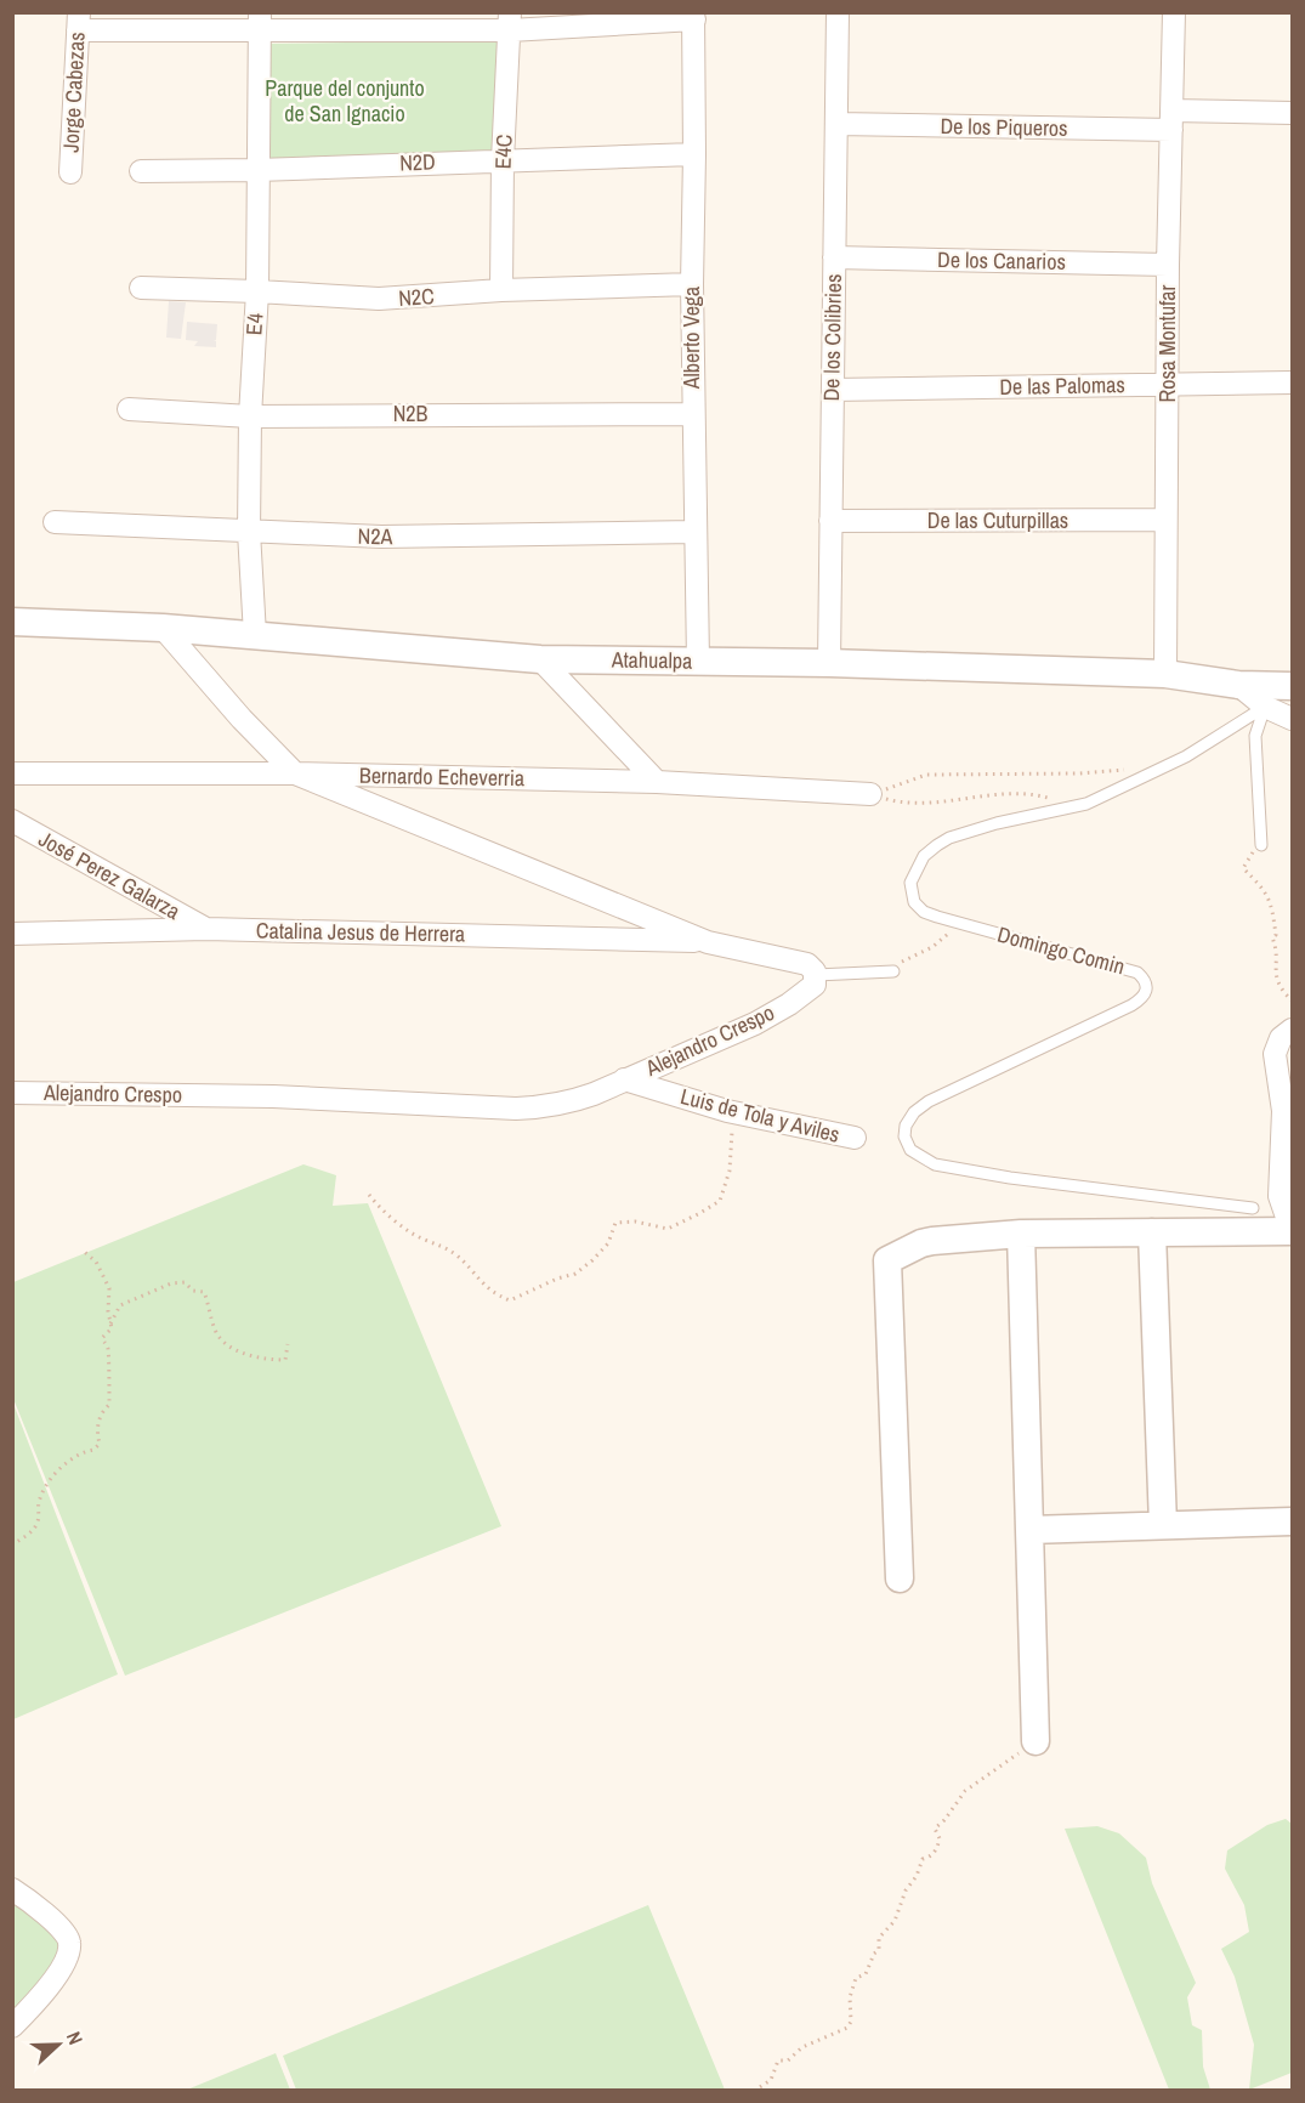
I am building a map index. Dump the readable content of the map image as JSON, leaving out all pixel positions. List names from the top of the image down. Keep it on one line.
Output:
{"streets":{"street":["Jorge Cabezas","De los Piqueros","E4C","N2D","De los Canarios","N2C","E4","Alberto Vega","De los Colibries","Rosa Montufar","De las Palomas","N2B","De las Cuturpillas","N2A","Atahualpa","Bernardo Echeverria","José Perez Galarza","Catalina Jesus de Herrera","Alejandro Crespo","Luis de Tola y Aviles"],"lane":["Domingo Comin"]},"crossings":[["De los Piqueros","De los Colibries"],["De los Piqueros","Rosa Montufar"],["E4C","N2D"],["E4C","N2C"],["N2D","E4"],["N2D","Alberto Vega"],["De los Canarios","De los Colibries"],["De los Canarios","Rosa Montufar"],["N2C","E4"],["N2C","Alberto Vega"],["E4","N2B"],["E4","N2A"],["E4","Atahualpa"],["Alberto Vega","N2B"],["Alberto Vega","N2A"],["Alberto Vega","Atahualpa"],["De los Colibries","De las Palomas"],["De los Colibries","De las Cuturpillas"],["De los Colibries","Atahualpa"],["Rosa Montufar","De las Palomas"],["Rosa Montufar","De las Cuturpillas"],["Rosa Montufar","Atahualpa"],["José Perez Galarza","Catalina Jesus de Herrera"],["Alejandro Crespo","Luis de Tola y Aviles"]],"parks":["Parque del conjunto de San Ignacio"],"north":"right"}
